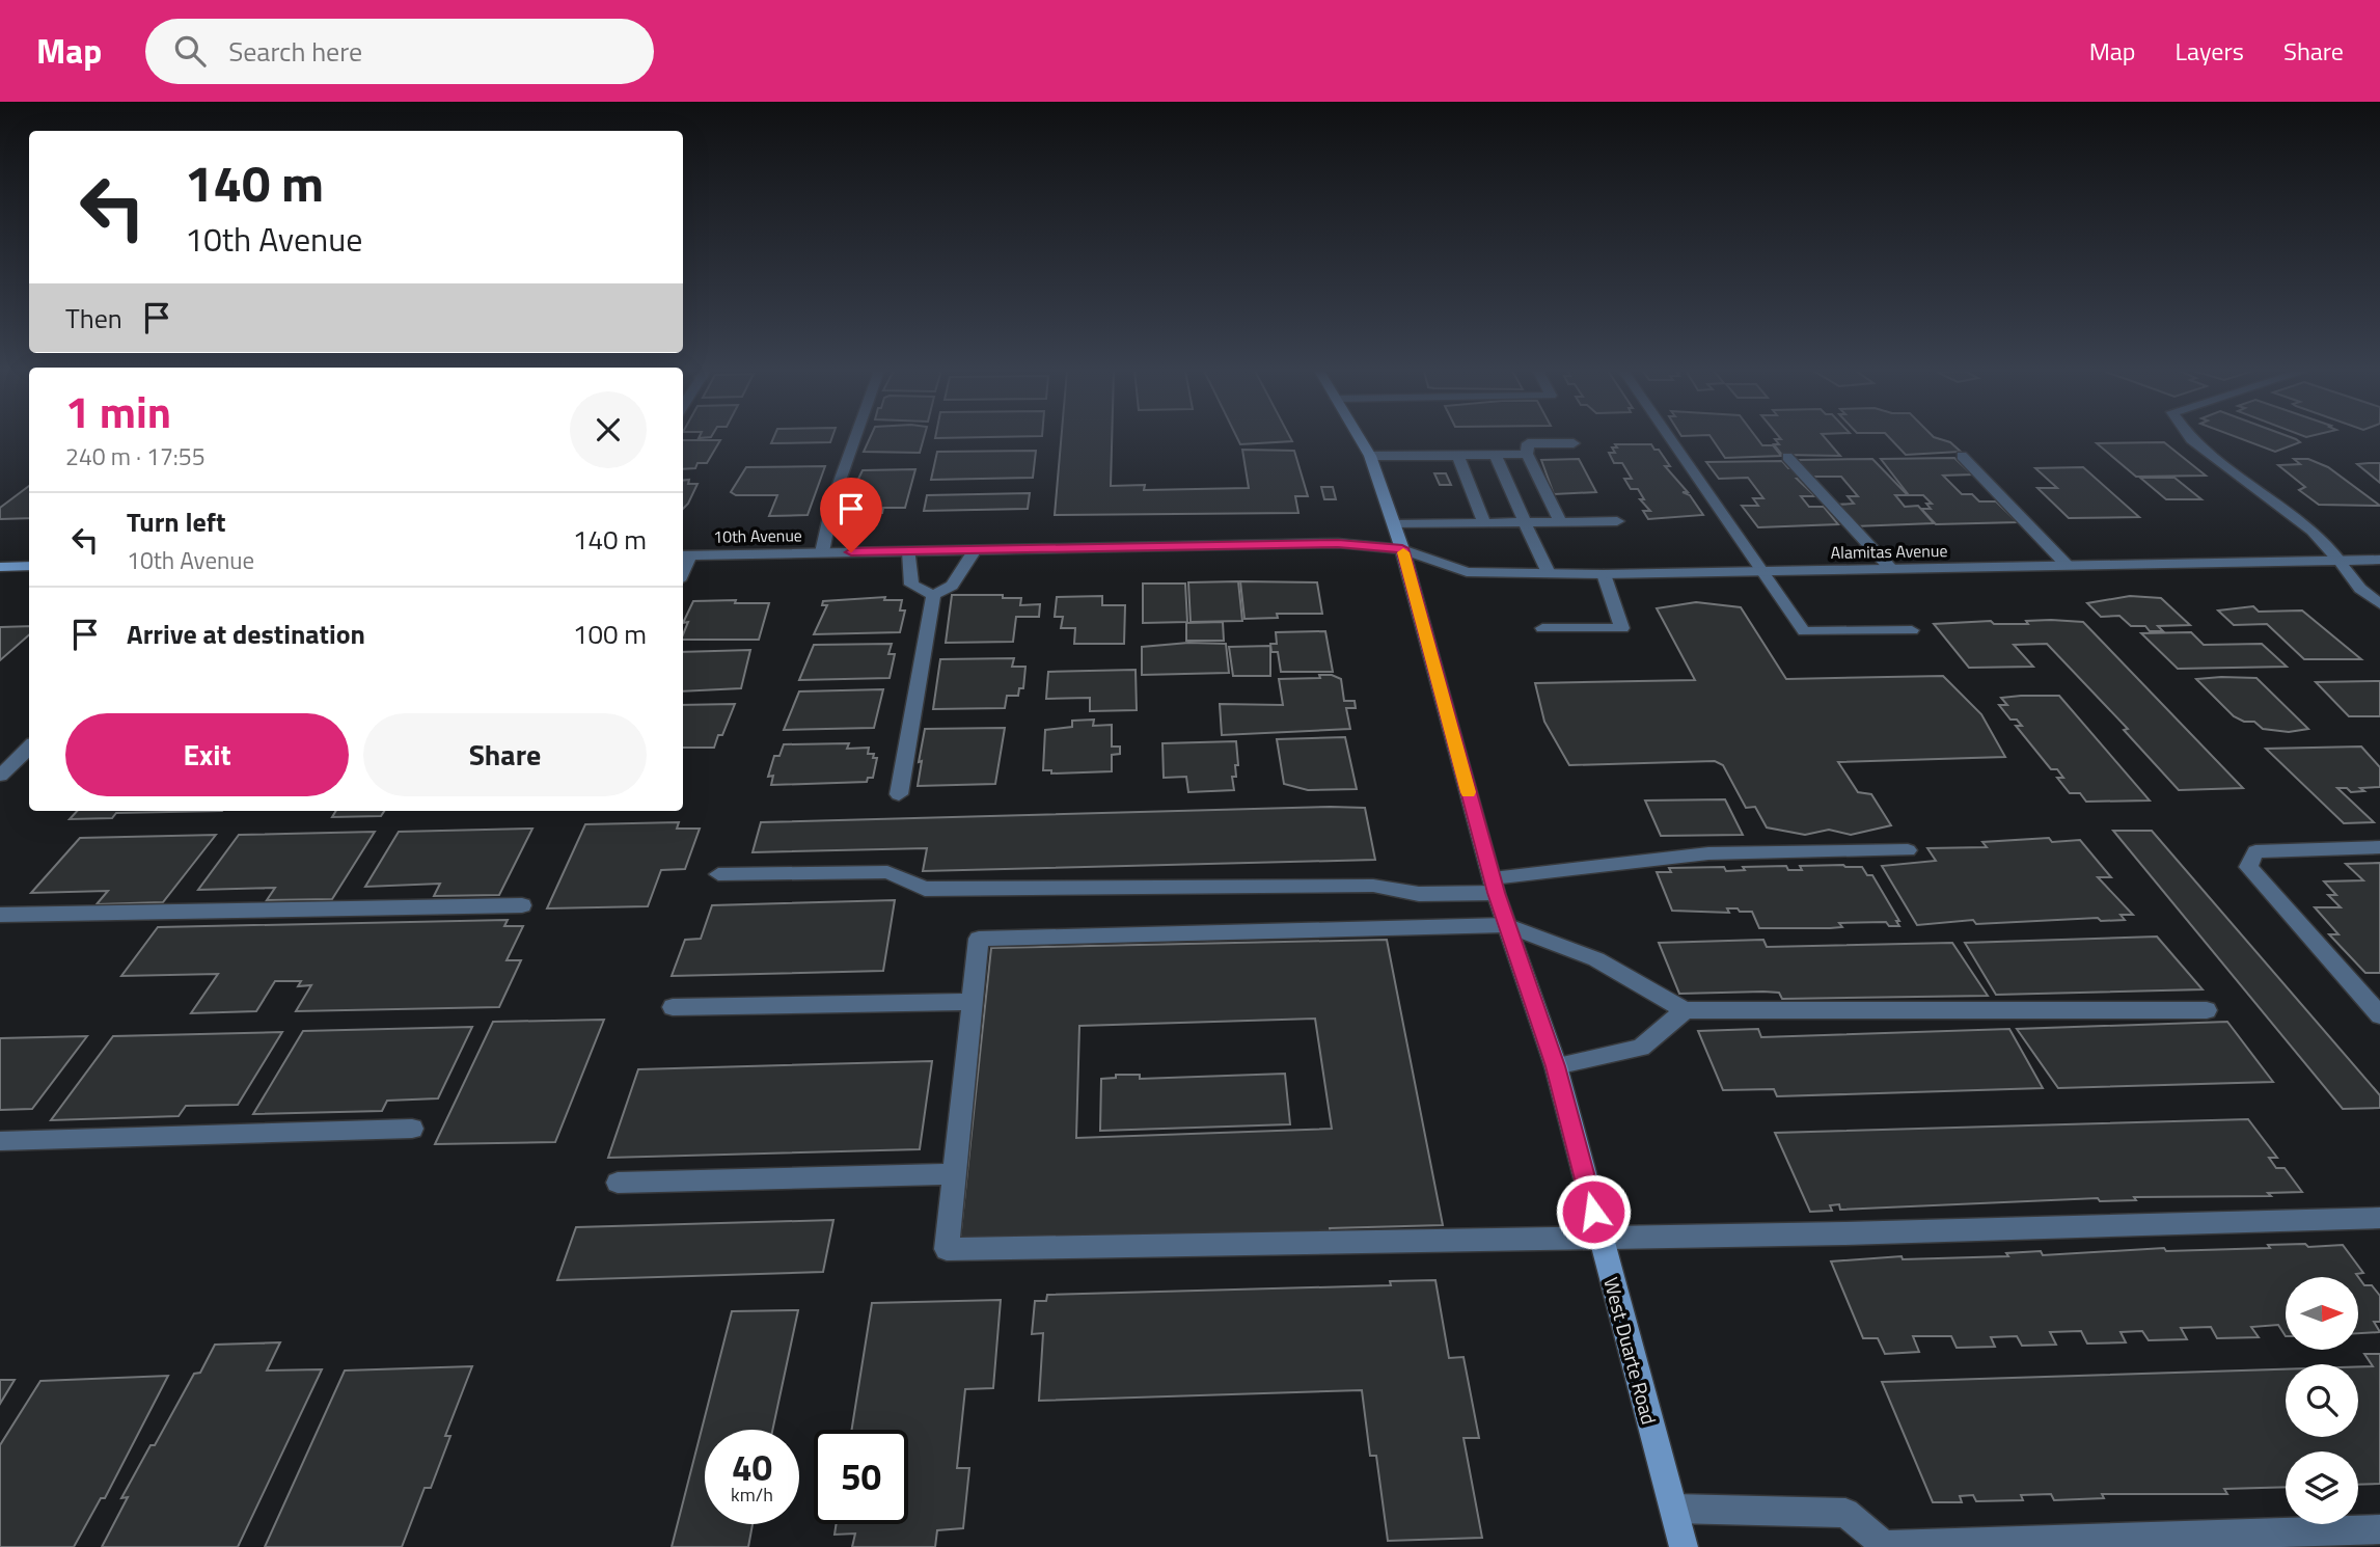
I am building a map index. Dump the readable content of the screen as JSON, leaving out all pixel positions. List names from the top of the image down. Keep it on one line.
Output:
{"streets":{"main road":["West Duarte Road"],"street":["10th Avenue","Alamitas Avenue"]},"crossings":[["10th Avenue","Alamitas Avenue"],["10th Avenue","West Duarte Road"],["Alamitas Avenue","West Duarte Road"]],"north":"right","page":{"header":"Map","search":"Search here","nav":["Map","Layers","Share"],"turn":["140 m","10th Avenue"],"then":"Then","heading":["1 min","240 m · 17:55"],"list":[{"name":"Turn left","note":"10th Avenue","value":"140 m"},{"name":"Arrive at destination","value":"100 m"}],"buttons":["Exit","Share"],"speed":"40 km/h","limit":"50"}}
